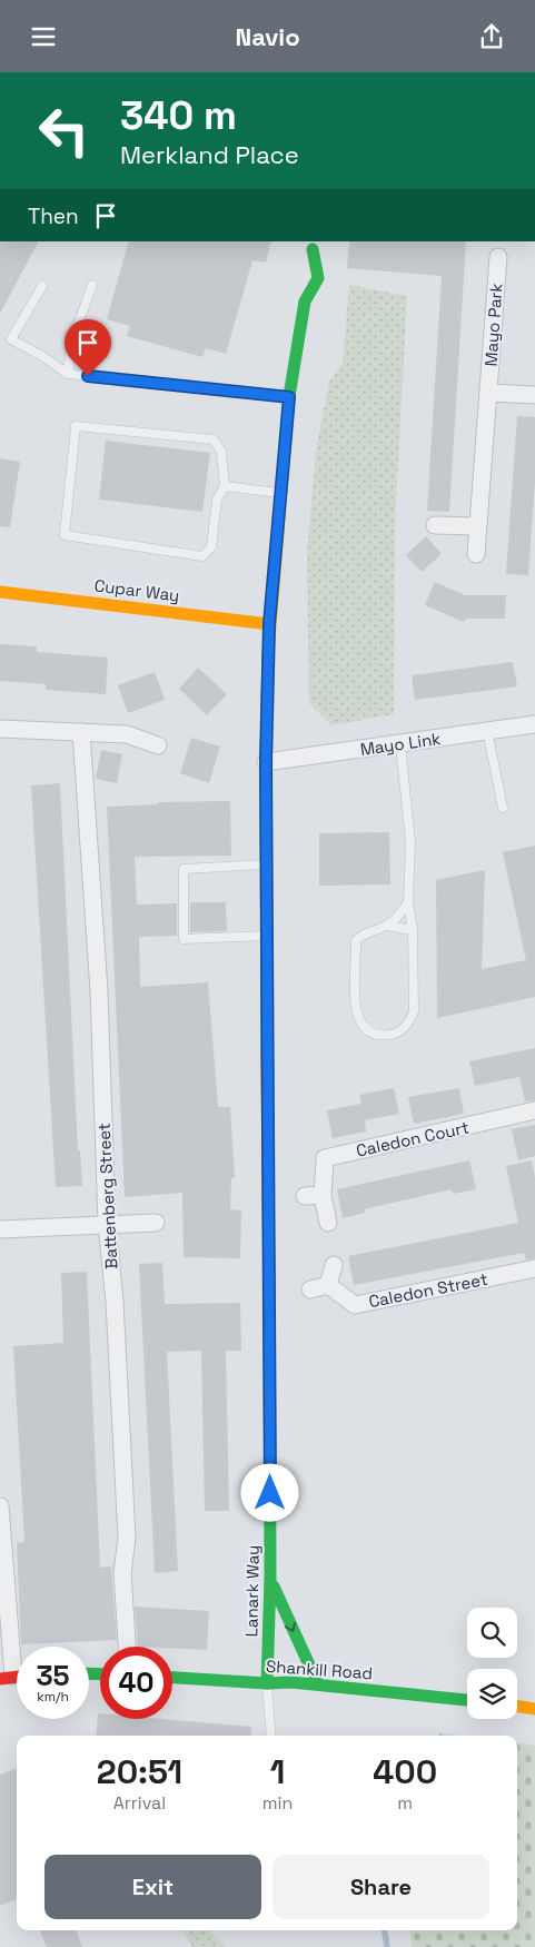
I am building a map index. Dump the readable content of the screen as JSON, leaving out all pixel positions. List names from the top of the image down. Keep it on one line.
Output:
{"streets":{"street":["Mayo Park","Cupar Way","Mayo Link","Caledon Court","Battenberg Street","Caledon Street","Lanark Way","Shankill Road"]},"crossings":[["Cupar Way","Lanark Way"],["Mayo Link","Lanark Way"],["Lanark Way","Shankill Road"]],"page":{"header":"Navio","turn":["340 m","Merkland Place"],"then":"Then","speed":"35 km/h","limit":"40","eta":["20:51","Arrival","1","min","400","m"],"buttons":["Exit","Share"]}}
